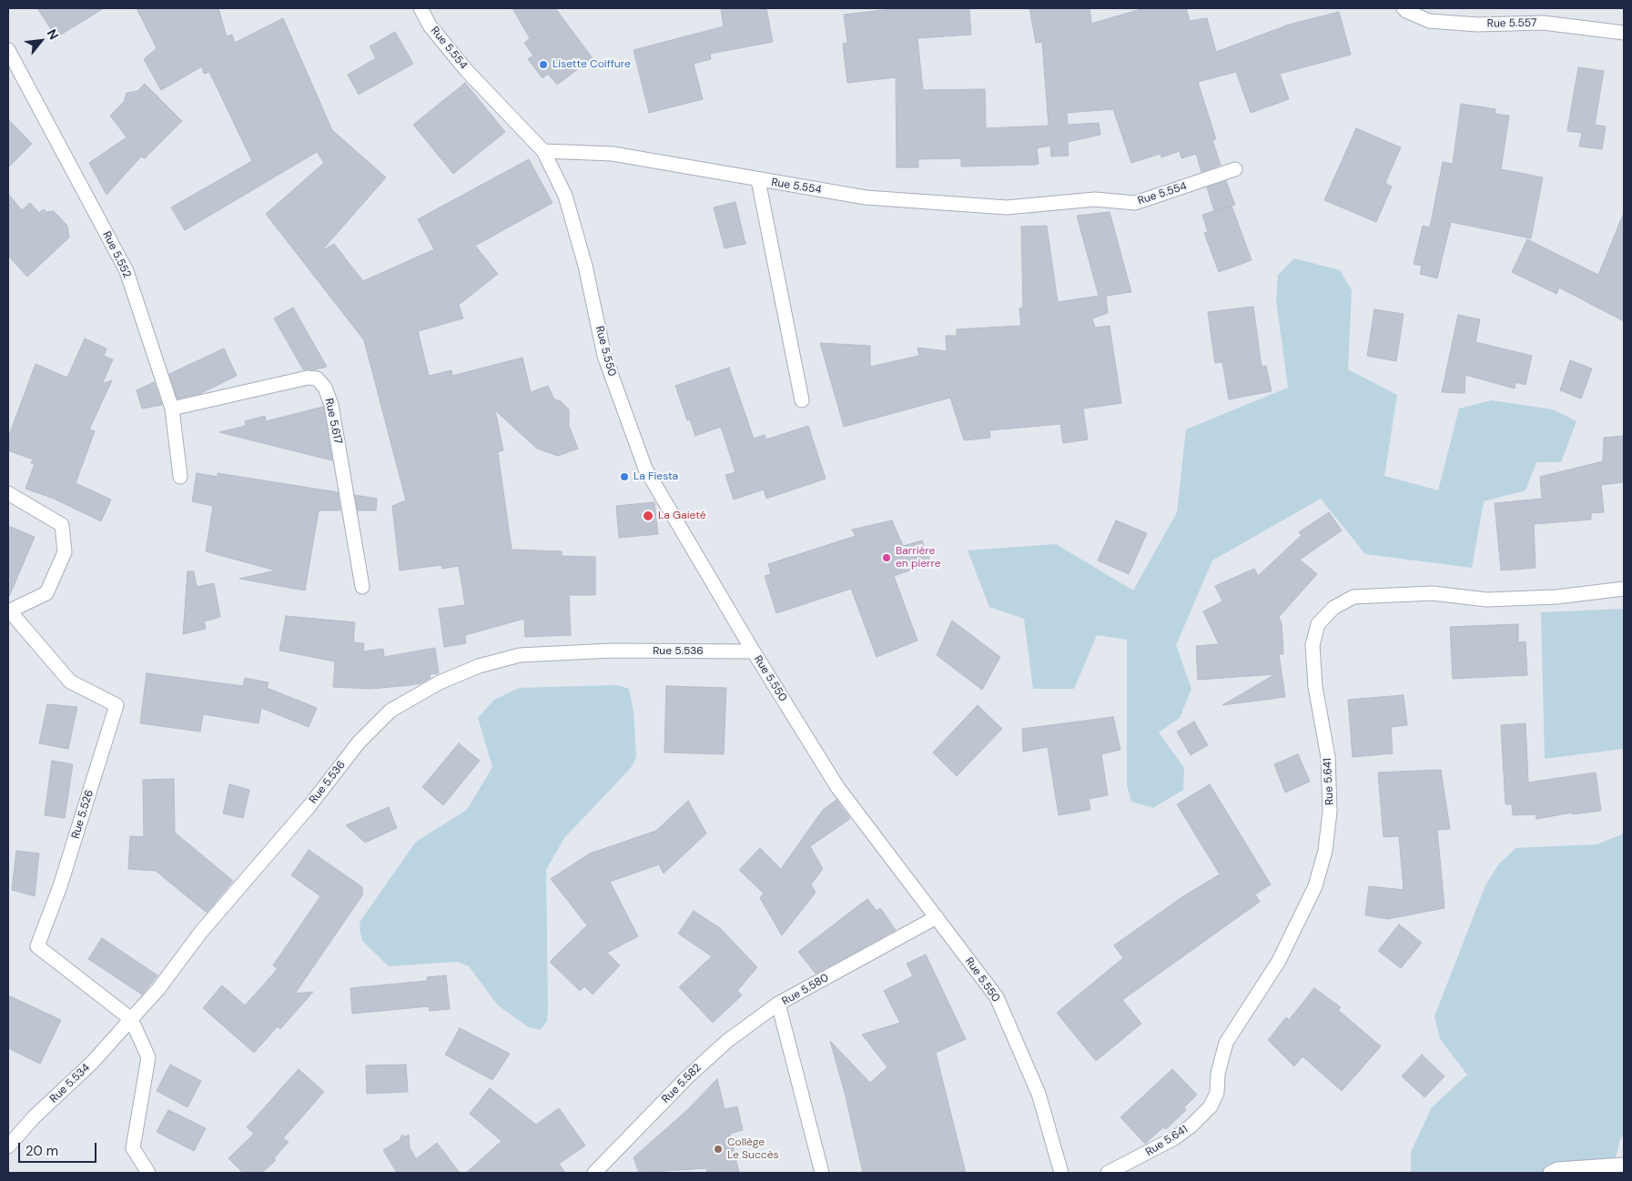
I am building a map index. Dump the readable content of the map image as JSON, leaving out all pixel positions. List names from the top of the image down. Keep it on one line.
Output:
{"streets":{"street":["Rue 5.557","Rue 5.554","Rue 5.552","Rue 5.550","Rue 5.617","Rue 5.536","Rue 5.641","Rue 5.526","Rue 5.580","Rue 5.534","Rue 5.582"]},"crossings":[["Rue 5.554","Rue 5.550"],["Rue 5.552","Rue 5.617"],["Rue 5.550","Rue 5.536"],["Rue 5.550","Rue 5.580"],["Rue 5.536","Rue 5.526"],["Rue 5.536","Rue 5.534"],["Rue 5.526","Rue 5.534"],["Rue 5.580","Rue 5.582"]],"places":["Lisette Coiffure","La Fiesta","La Gaieté","Barrière en pierre","Collège Le Succès"],"scale_bar":"20 m","north":"top right"}
